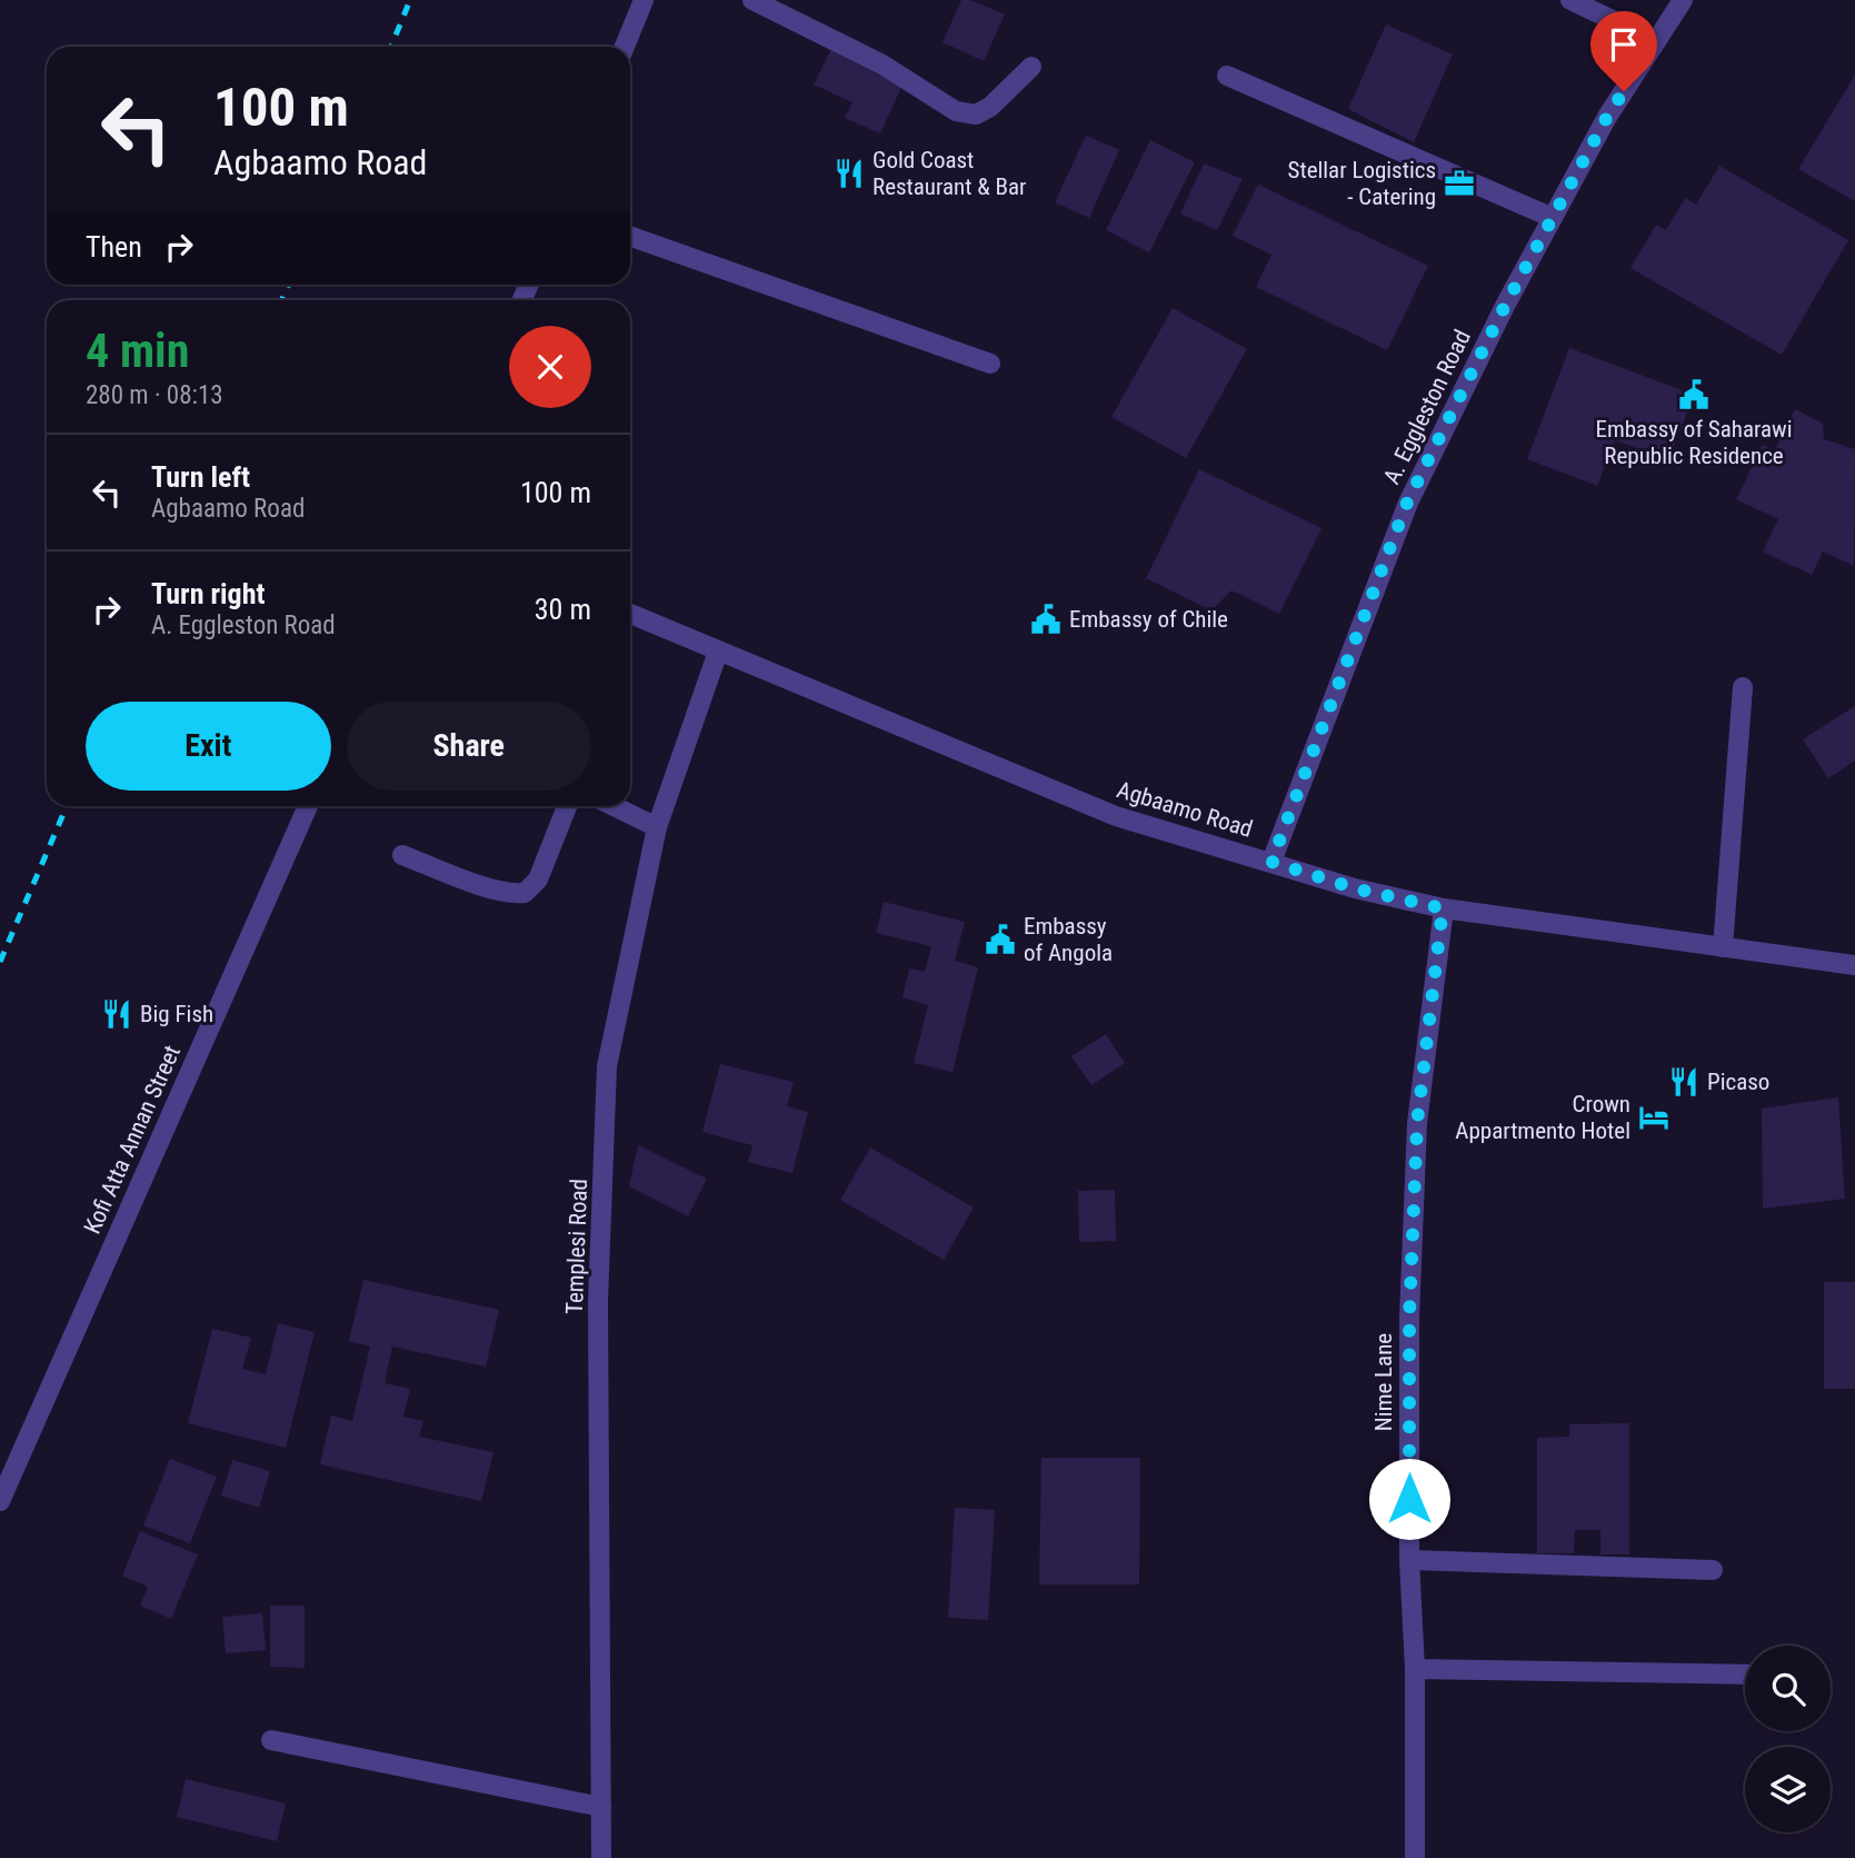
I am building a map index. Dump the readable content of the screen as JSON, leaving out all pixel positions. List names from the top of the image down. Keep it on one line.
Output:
{"streets":{"street":["A. Eggleston Road","Agbaamo Road","Kofi Atta Annan Street","Templesi Road","Nime Lane"]},"crossings":[["A. Eggleston Road","Agbaamo Road"],["Agbaamo Road","Templesi Road"],["Agbaamo Road","Nime Lane"]],"places":{"restaurant":["Gold Coast Restaurant & Bar","Big Fish","Picaso"],"office":["Stellar Logistics - Catering"],"public building":["Embassy of Saharawi Republic Residence","Embassy of Chile","Embassy of Angola"],"hotel":["Crown Appartmento Hotel"]},"page":{"turn":["100 m","Agbaamo Road"],"then":"Then","heading":["4 min","280 m · 08:13"],"list":[{"name":"Turn left","note":"Agbaamo Road","value":"100 m"},{"name":"Turn right","note":"A. Eggleston Road","value":"30 m"}],"buttons":["Exit","Share"]}}
